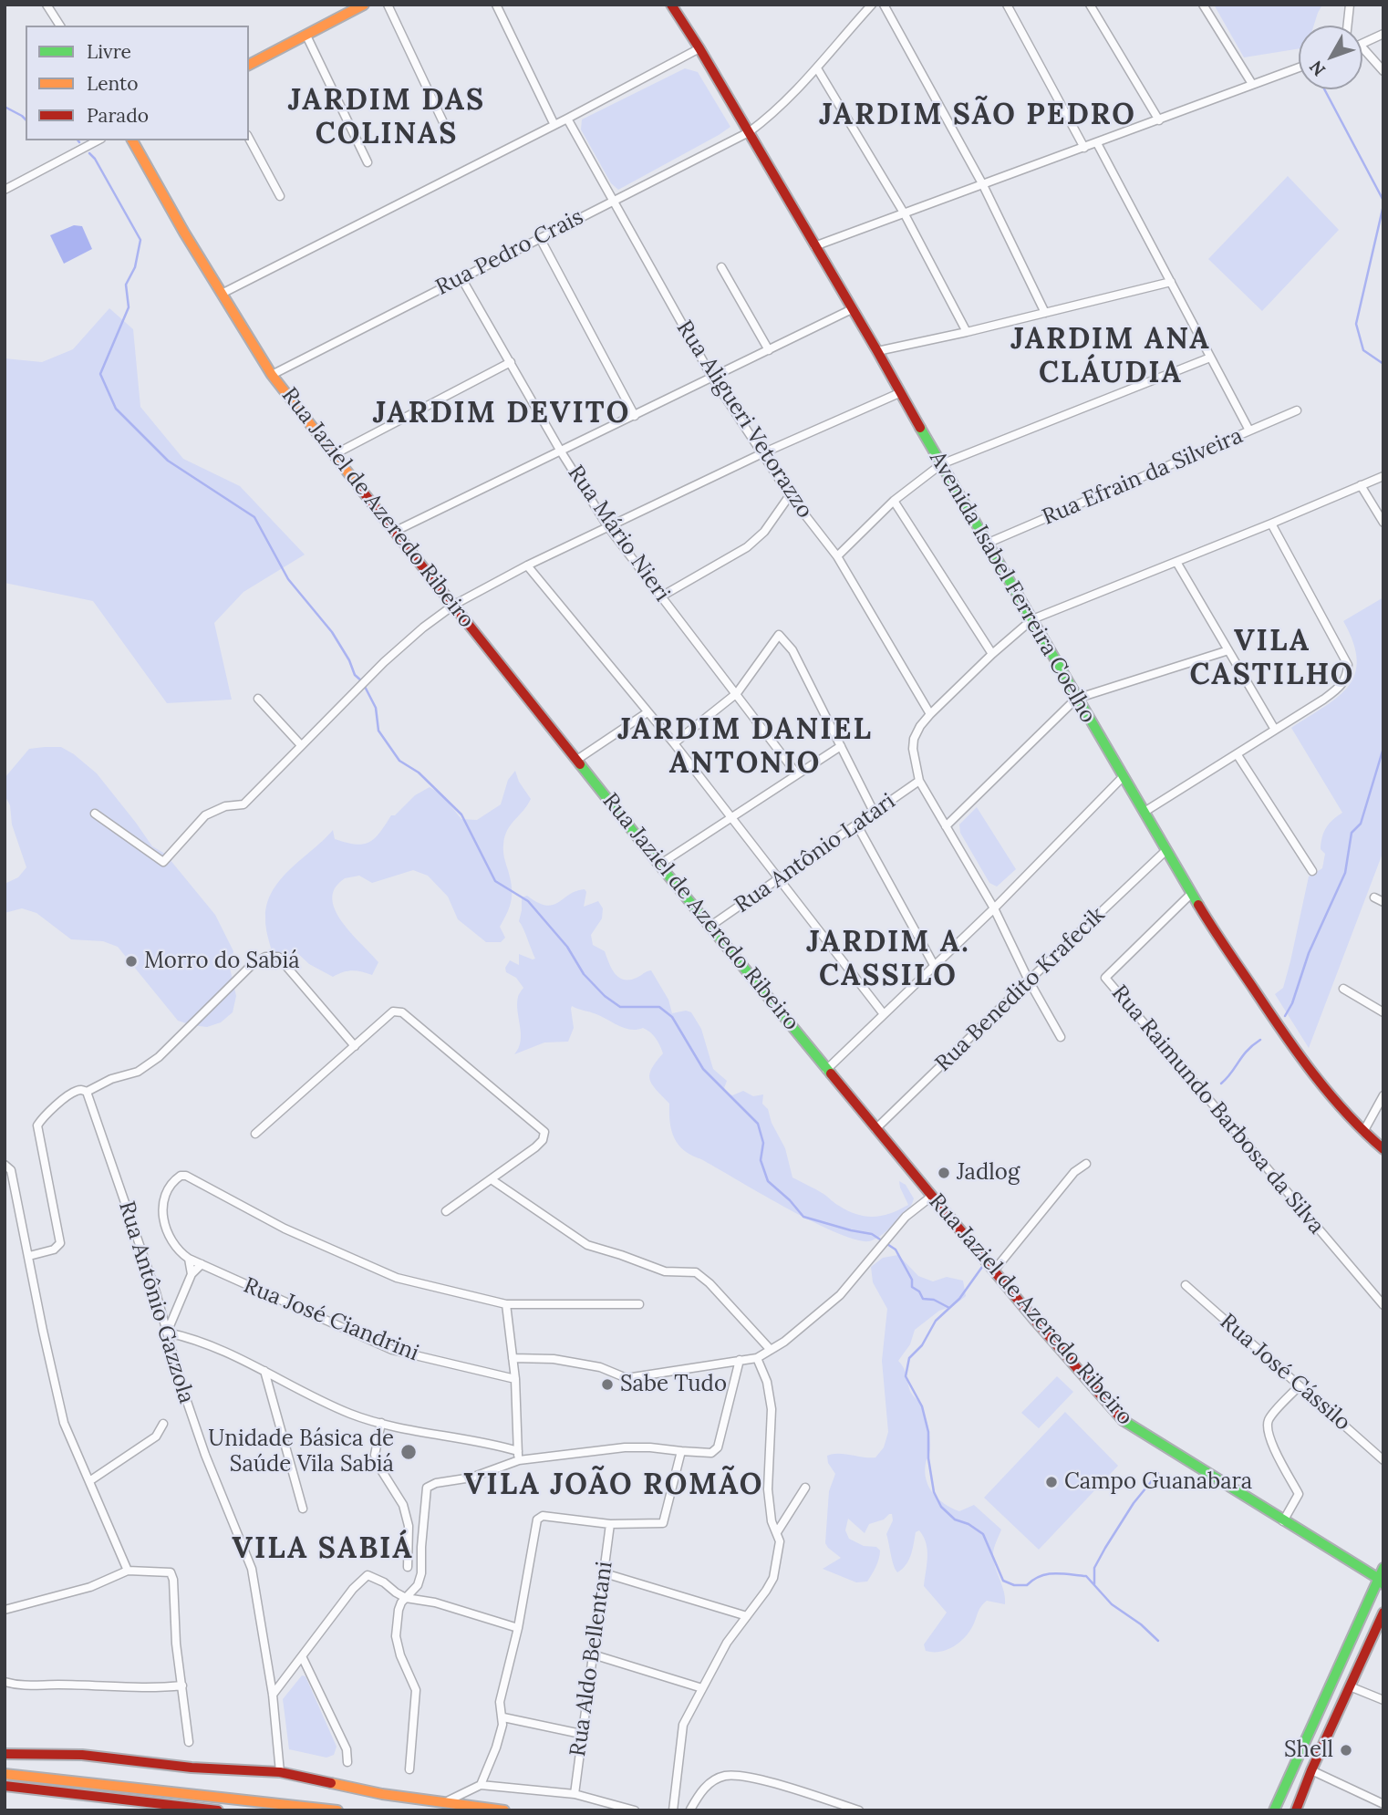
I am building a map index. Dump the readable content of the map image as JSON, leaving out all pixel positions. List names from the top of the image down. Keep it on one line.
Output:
{"streets":{"main road":["Rua Jaziel de Azeredo Ribeiro","Avenida Isabel Ferreira Coelho"],"street":["Rua Pedro Crais","Rua Aligueri Vetorazzo","Rua Efrain da Silveira","Rua Mário Nieri","Rua Antônio Latari","Rua Benedito Krafecik","Rua Raimundo Barbosa da Silva","Rua Antônio Gazzola","Rua José Ciandrini","Rua José Cássilo","Rua Aldo Bellentani"]},"crossings":[["Rua Pedro Crais","Rua Aligueri Vetorazzo"],["Rua Pedro Crais","Rua Jaziel de Azeredo Ribeiro"],["Rua Pedro Crais","Rua Mário Nieri"],["Rua Pedro Crais","Avenida Isabel Ferreira Coelho"],["Rua Efrain da Silveira","Avenida Isabel Ferreira Coelho"],["Rua Jaziel de Azeredo Ribeiro","Rua Antônio Latari"],["Rua Jaziel de Azeredo Ribeiro","Rua Benedito Krafecik"],["Avenida Isabel Ferreira Coelho","Rua Benedito Krafecik"],["Avenida Isabel Ferreira Coelho","Rua Raimundo Barbosa da Silva"]],"districts":["JARDIM DAS COLINAS","JARDIM SÃO PEDRO","JARDIM ANA CLÁUDIA","JARDIM DEVITO","VILA CASTILHO","JARDIM DANIEL ANTONIO","JARDIM A. CASSILO","VILA JOÃO ROMÃO","VILA SABIÁ"],"places":["Morro do Sabiá","Jadlog","Sabe Tudo","Unidade Básica de Saúde Vila Sabiá","Campo Guanabara","Shell"],"legend":["Livre","Lento","Parado"],"north":"bottom left"}
